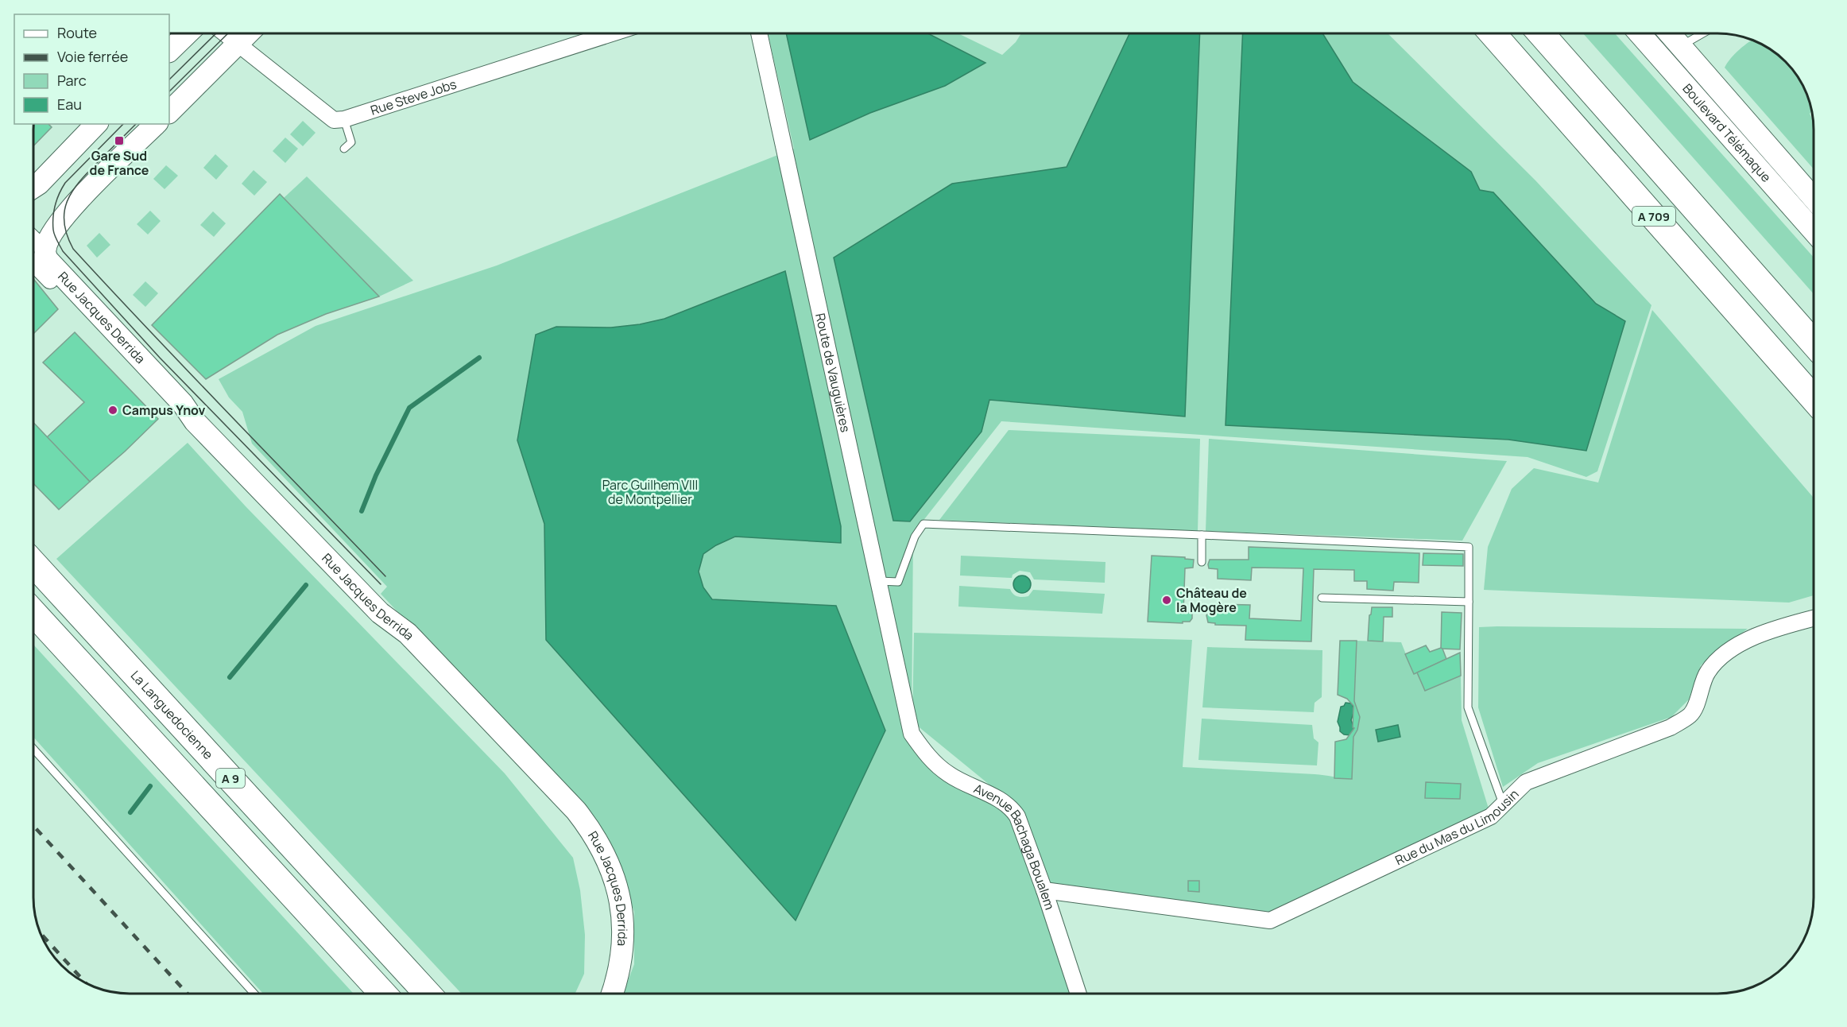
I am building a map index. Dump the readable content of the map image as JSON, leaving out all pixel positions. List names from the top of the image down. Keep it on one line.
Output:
{"streets":{"highway":["A 709","La Languedocienne","A 9"],"street":["Rue Steve Jobs","Boulevard Télémaque","Rue Jacques Derrida","Route de Vauguières","Rue du Mas du Limousin","Avenue Bachaga Boualem"]},"crossings":[["Route de Vauguières","Avenue Bachaga Boualem"],["Rue du Mas du Limousin","Avenue Bachaga Boualem"]],"parks":["Parc Guilhem VIII de Montpellier"],"places":{"transit":["Gare Sud de France"],"other":["Campus Ynov","Château de la Mogère"]},"legend":["Route","Voie ferrée","Parc","Eau"]}
